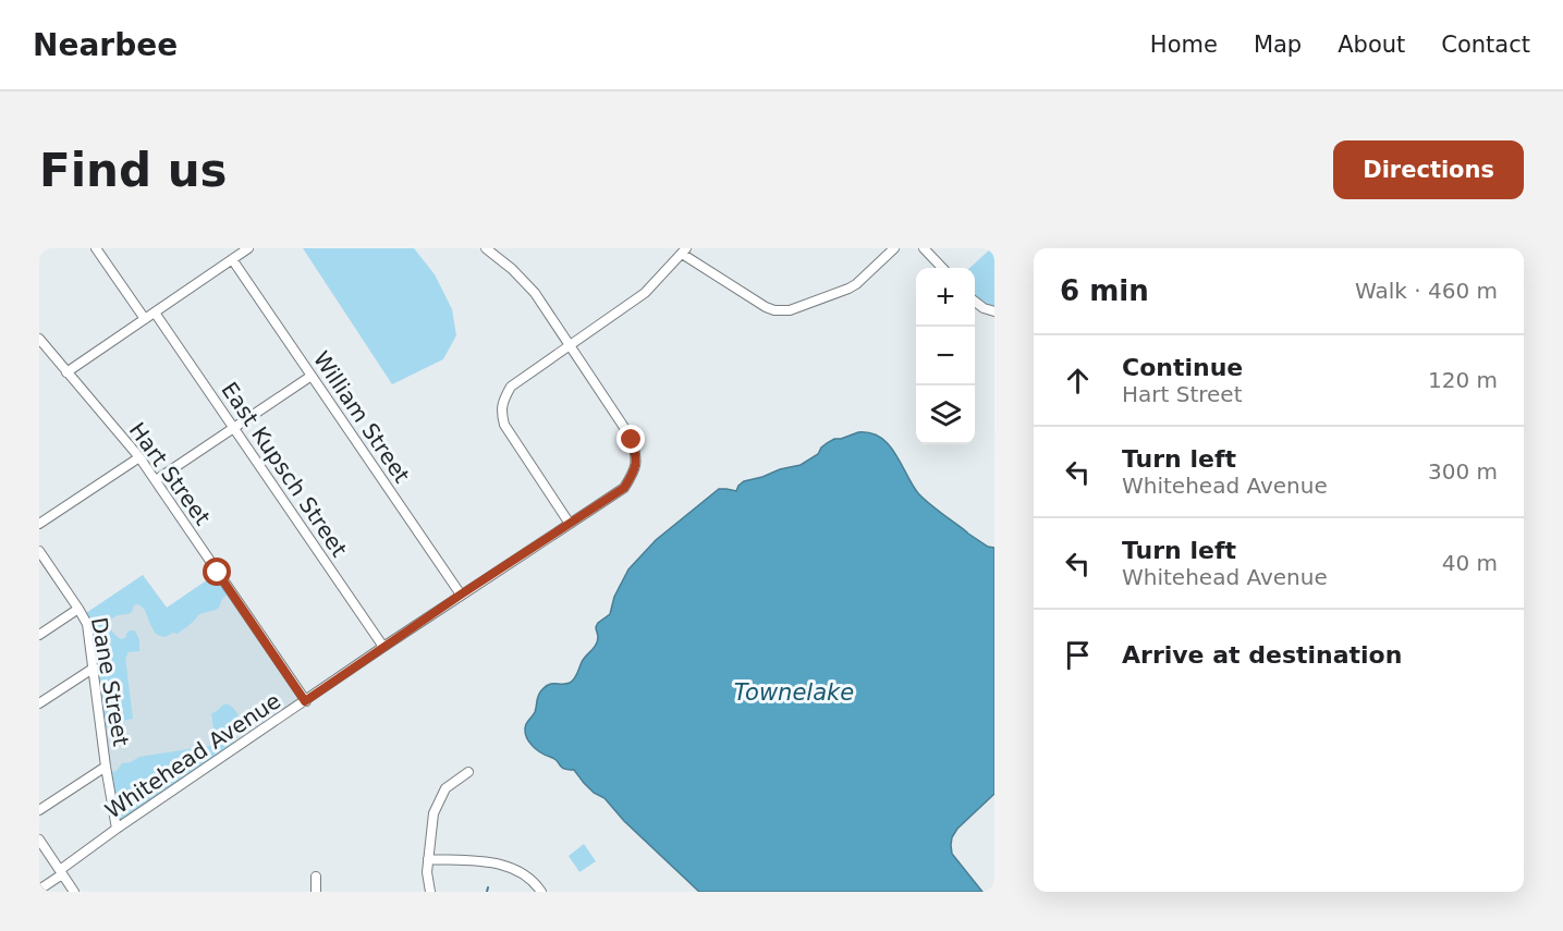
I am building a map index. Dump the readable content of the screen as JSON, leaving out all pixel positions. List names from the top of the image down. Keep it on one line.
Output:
{"streets":{"street":["William Street","East Kupsch Street","Hart Street","Dane Street","Whitehead Avenue"]},"crossings":[["William Street","Whitehead Avenue"],["East Kupsch Street","Whitehead Avenue"],["Hart Street","Whitehead Avenue"],["Dane Street","Whitehead Avenue"]],"water":["Townelake"],"page":{"header":"Nearbee","nav":["Home","Map","About","Contact"],"buttons":"Directions","title":"Find us","heading":["6 min","Walk · 460 m"],"map_buttons":["+","−"],"list":[["Continue","Hart Street","120 m"],["Turn left","Whitehead Avenue","300 m"],["Turn left","Whitehead Avenue","40 m"],"Arrive at destination"]}}
